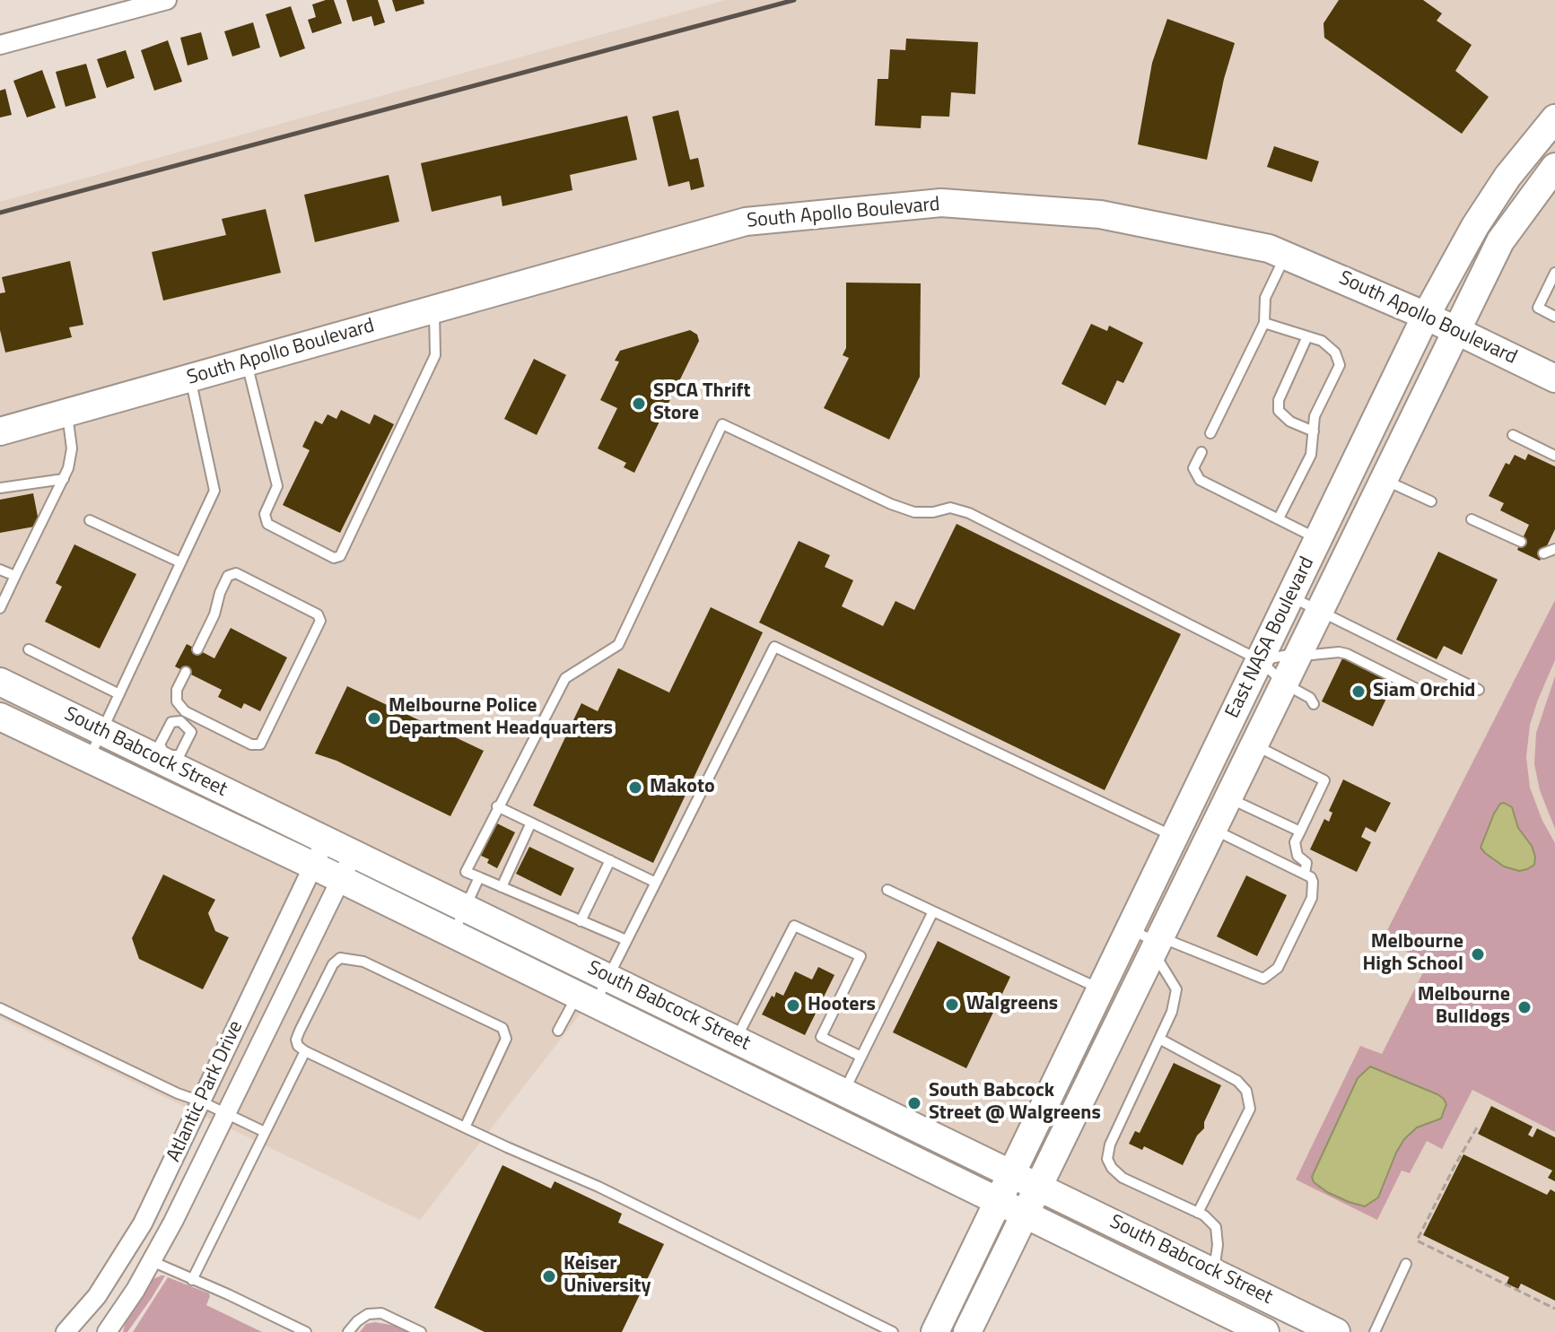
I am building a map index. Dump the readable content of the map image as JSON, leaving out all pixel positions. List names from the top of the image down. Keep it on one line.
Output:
{"streets":{"main road":["South Apollo Boulevard","East NASA Boulevard","South Babcock Street"],"street":["Atlantic Park Drive"]},"crossings":[["South Apollo Boulevard","East NASA Boulevard"],["East NASA Boulevard","South Babcock Street"],["South Babcock Street","Atlantic Park Drive"]],"places":["SPCA Thrift Store","Siam Orchid","Melbourne Police Department Headquarters","Makoto","Melbourne High School","Walgreens","Hooters","Melbourne Bulldogs","South Babcock Street @ Walgreens","Keiser University"]}
